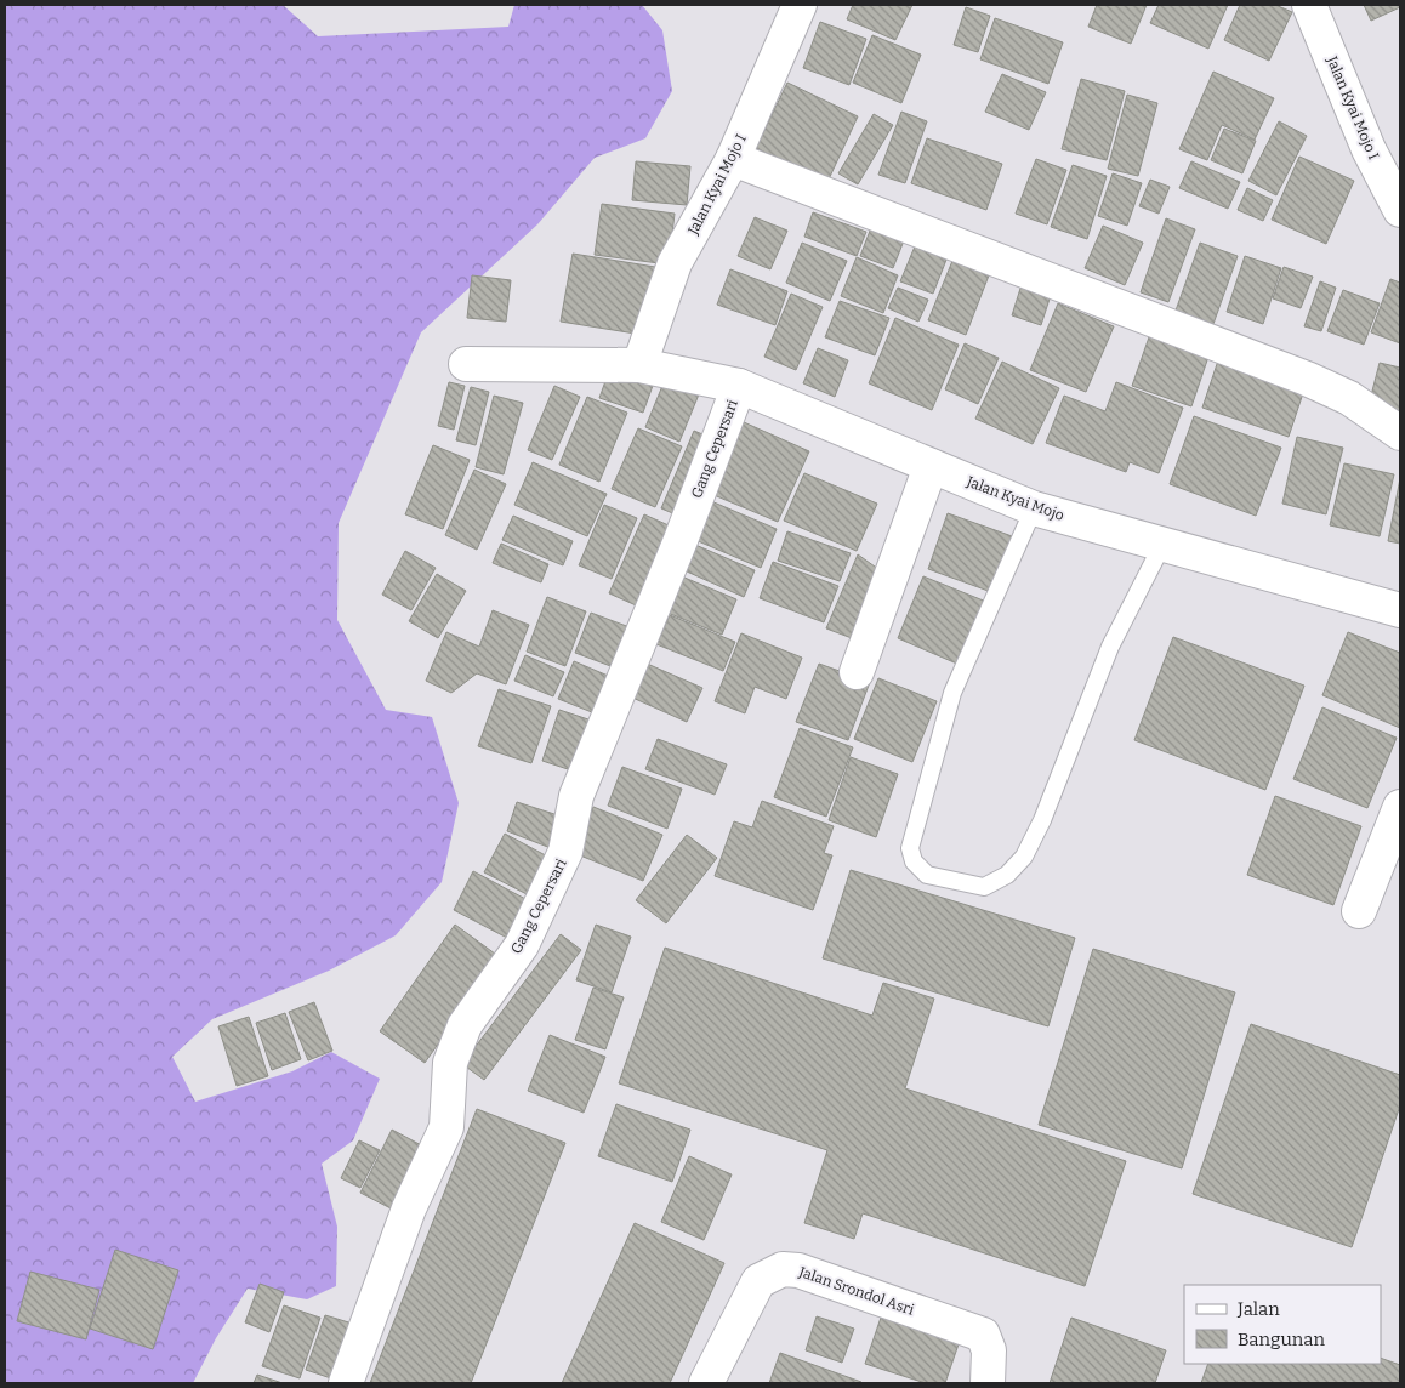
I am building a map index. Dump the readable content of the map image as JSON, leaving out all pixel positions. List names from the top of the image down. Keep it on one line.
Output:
{"streets":{"street":["Jalan Kyai Mojo I","Gang Cepersari","Jalan Kyai Mojo","Jalan Srondol Asri"]},"crossings":[["Jalan Kyai Mojo I","Jalan Kyai Mojo"],["Gang Cepersari","Jalan Kyai Mojo"]],"legend":["Jalan","Bangunan"]}
